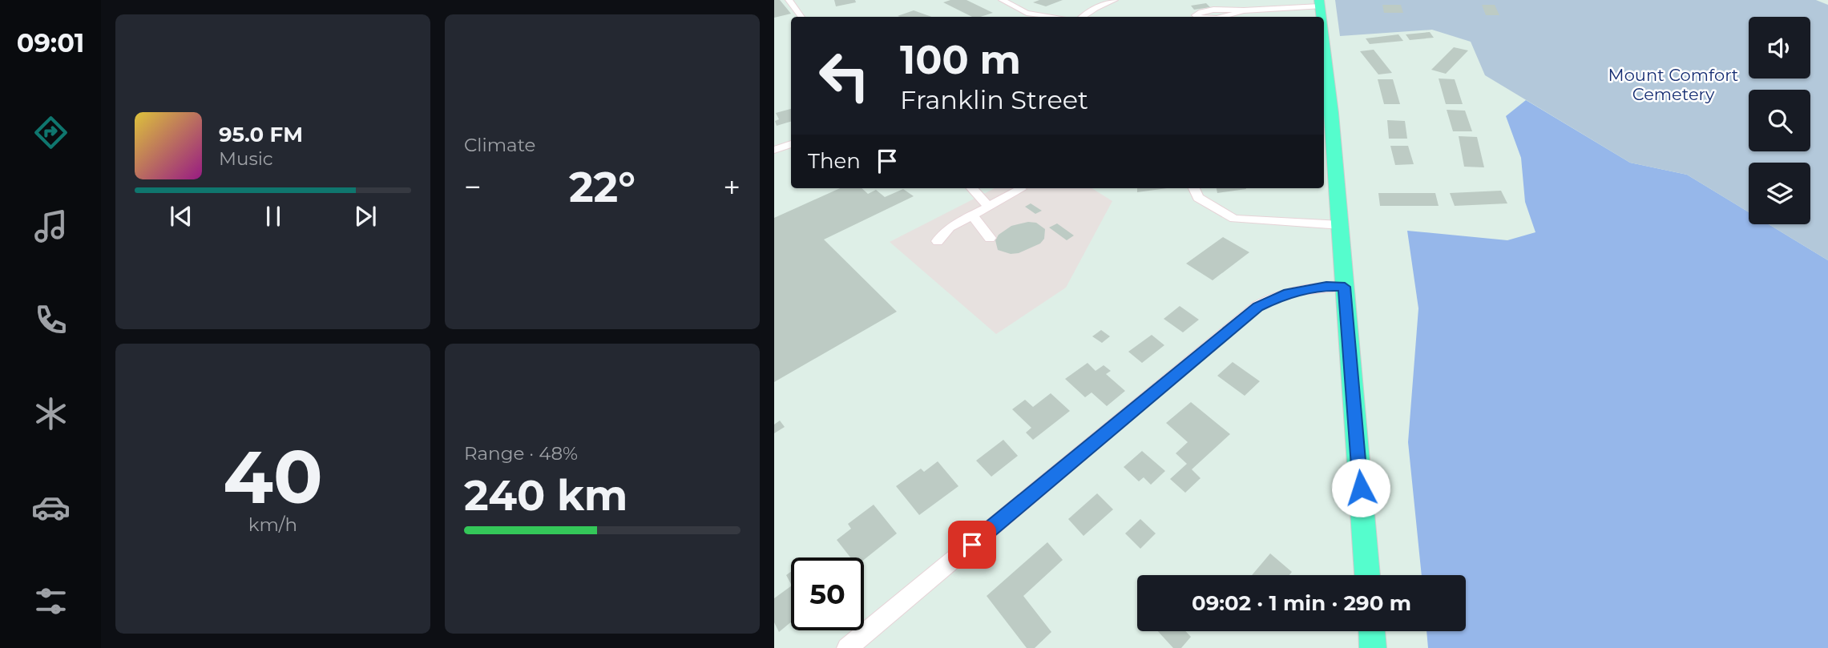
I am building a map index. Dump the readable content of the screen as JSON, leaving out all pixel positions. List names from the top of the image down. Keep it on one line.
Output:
{"parks":["Mount Comfort Cemetery"],"page":{"tabs":"09:01","tile":["Climate",["40","km/h"],["Range · 48%","240 km"]],"turn":["100 m","Franklin Street"],"song":["95.0 FM","Music"],"then":"Then","heat":["−","22°","+"],"limit":"50","trip":"09:02 · 1 min · 290 m"}}
